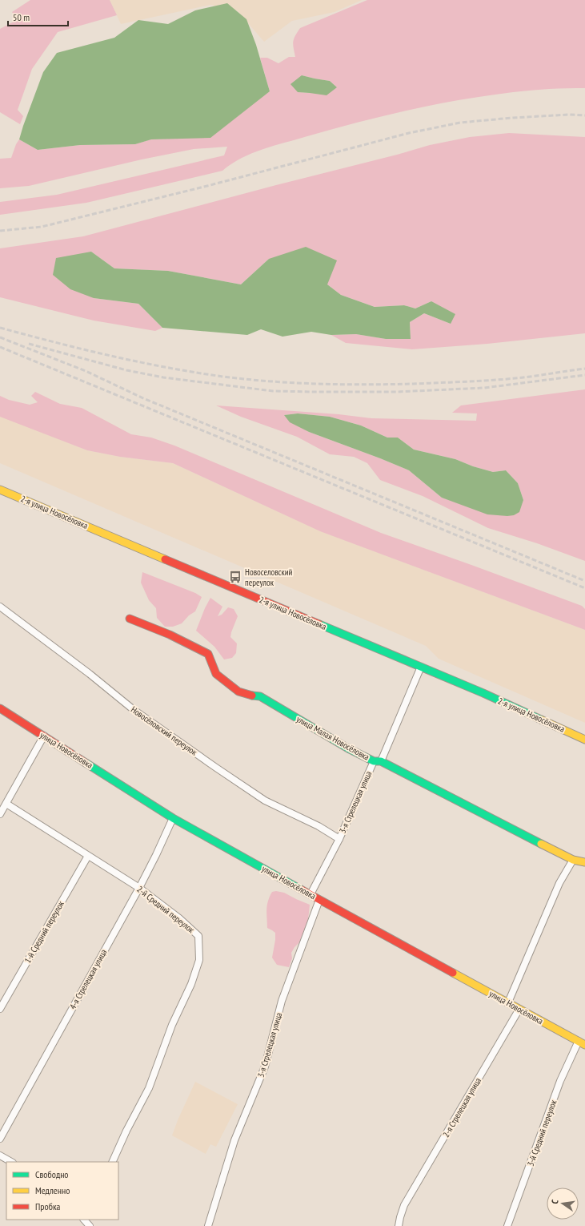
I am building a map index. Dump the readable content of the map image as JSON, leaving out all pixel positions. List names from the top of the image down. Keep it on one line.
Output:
{"streets":{"street":["2-я улица Новосёловка","Новосёловский переулок","улица Малая Новосёловка","улица Новосёловка","3-я Стрелецкая улица","2-й Средний переулок","1-й Средний переулок","4-я Стрелецкая улица","2-я Стрелецкая улица","3-й Средний переулок"]},"crossings":[["2-я улица Новосёловка","3-я Стрелецкая улица"],["Новосёловский переулок","3-я Стрелецкая улица"],["улица Малая Новосёловка","3-я Стрелецкая улица"],["улица Новосёловка","3-я Стрелецкая улица"],["улица Новосёловка","4-я Стрелецкая улица"],["улица Новосёловка","2-я Стрелецкая улица"],["улица Новосёловка","3-й Средний переулок"],["2-й Средний переулок","1-й Средний переулок"],["2-й Средний переулок","4-я Стрелецкая улица"]],"places":{"bus stop":["Новоселовский переулок"]},"legend":["Свободно","Медленно","Пробка"],"scale_bar":"50 m","north":"left"}
